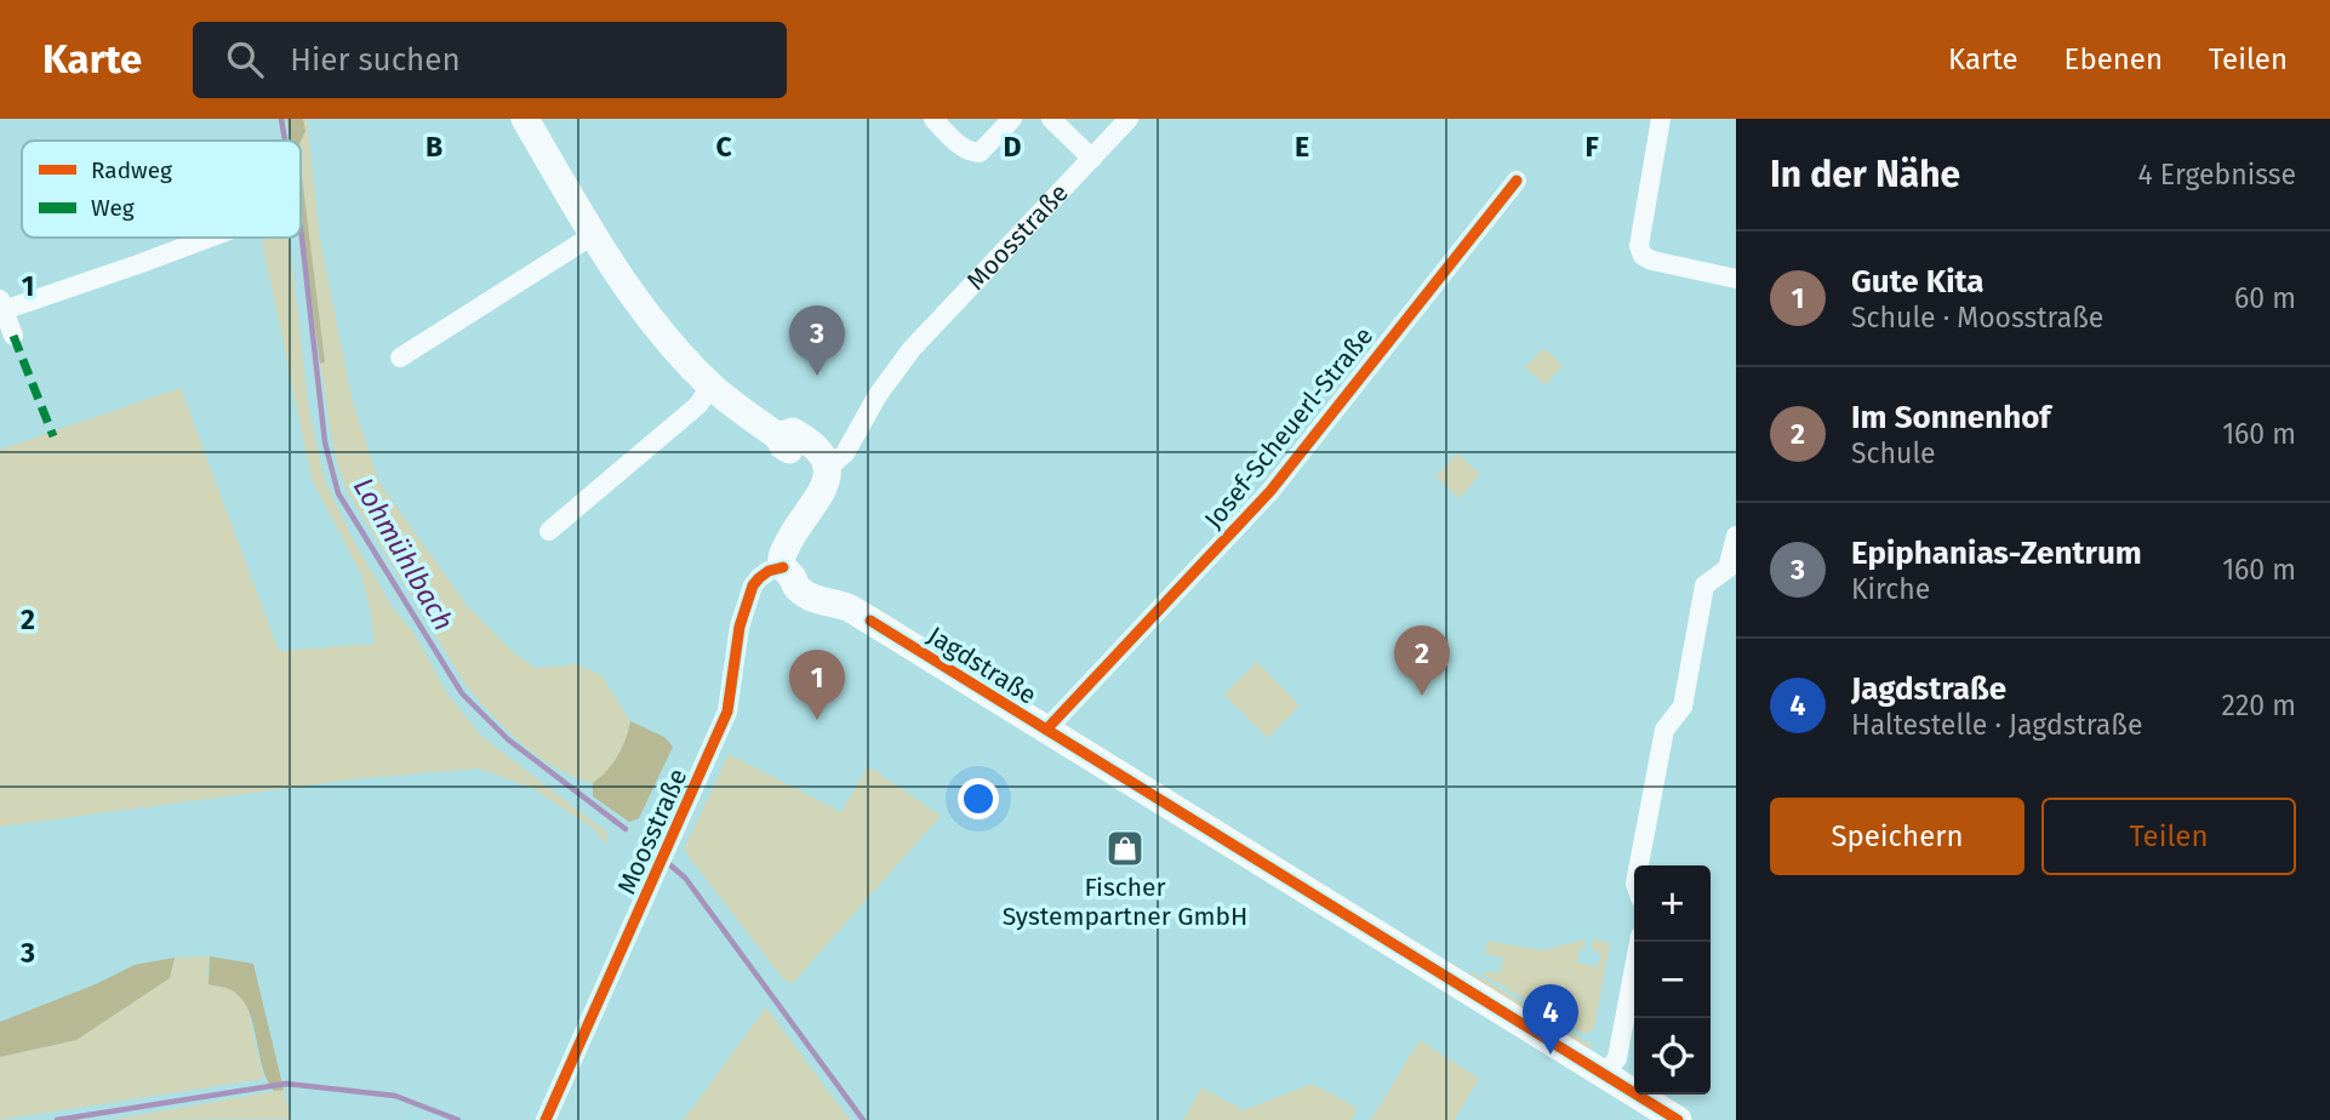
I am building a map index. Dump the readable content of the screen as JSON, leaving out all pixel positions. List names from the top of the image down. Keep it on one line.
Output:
{"streets":{"street":["Moosstraße","Josef-Scheuerl-Straße","Jagdstraße"]},"crossings":[["Moosstraße","Jagdstraße"],["Josef-Scheuerl-Straße","Jagdstraße"]],"water":["Lohmühlbach"],"places":{"shop":["Fischer Systempartner GmbH"]},"legend":["Radweg","Weg"],"page":{"header":"Karte","search":"Hier suchen","nav":["Karte","Ebenen","Teilen"],"heading":["In der Nähe","4 Ergebnisse"],"list":[{"mark":"1","name":"Gute Kita","note":"Schule · Moosstraße","value":"60 m"},{"mark":"2","name":"Im Sonnenhof","note":"Schule","value":"160 m"},{"mark":"3","name":"Epiphanias-Zentrum","note":"Kirche","value":"160 m"},{"mark":"4","name":"Jagdstraße","note":"Haltestelle · Jagdstraße","value":"220 m"}],"pins":["3","2","1","4"],"buttons":["Speichern","Teilen"],"map_buttons":["+","−"]},"grid":{"columns":["B","C","D","E","F"],"rows":["1","2","3"]}}
